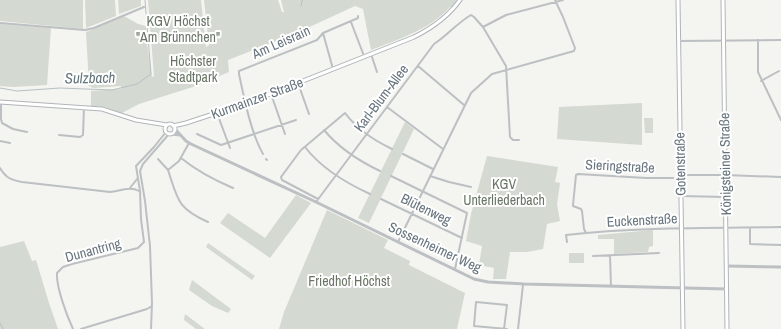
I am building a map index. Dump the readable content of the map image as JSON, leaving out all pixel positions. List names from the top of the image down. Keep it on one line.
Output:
{"streets":{"main road":["Kurmainzer Straße","Gotenstraße","Königsteiner Straße"],"street":["Am Leisrain","Karl-Blum-Allee","Sieringstraße","Blütenweg","Euckenstraße","Sossenheimer Weg","Dunantring"]},"crossings":[["Am Leisrain","Kurmainzer Straße"],["Kurmainzer Straße","Sossenheimer Weg"],["Karl-Blum-Allee","Sossenheimer Weg"],["Gotenstraße","Sieringstraße"],["Gotenstraße","Euckenstraße"],["Gotenstraße","Sossenheimer Weg"],["Königsteiner Straße","Sieringstraße"],["Königsteiner Straße","Euckenstraße"],["Königsteiner Straße","Sossenheimer Weg"],["Sieringstraße","Euckenstraße"]],"water":["Sulzbach"],"parks":["KGV Höchst \"Am Brünnchen\"","Höchster Stadtpark","KGV Unterliederbach","Friedhof Höchst"]}
